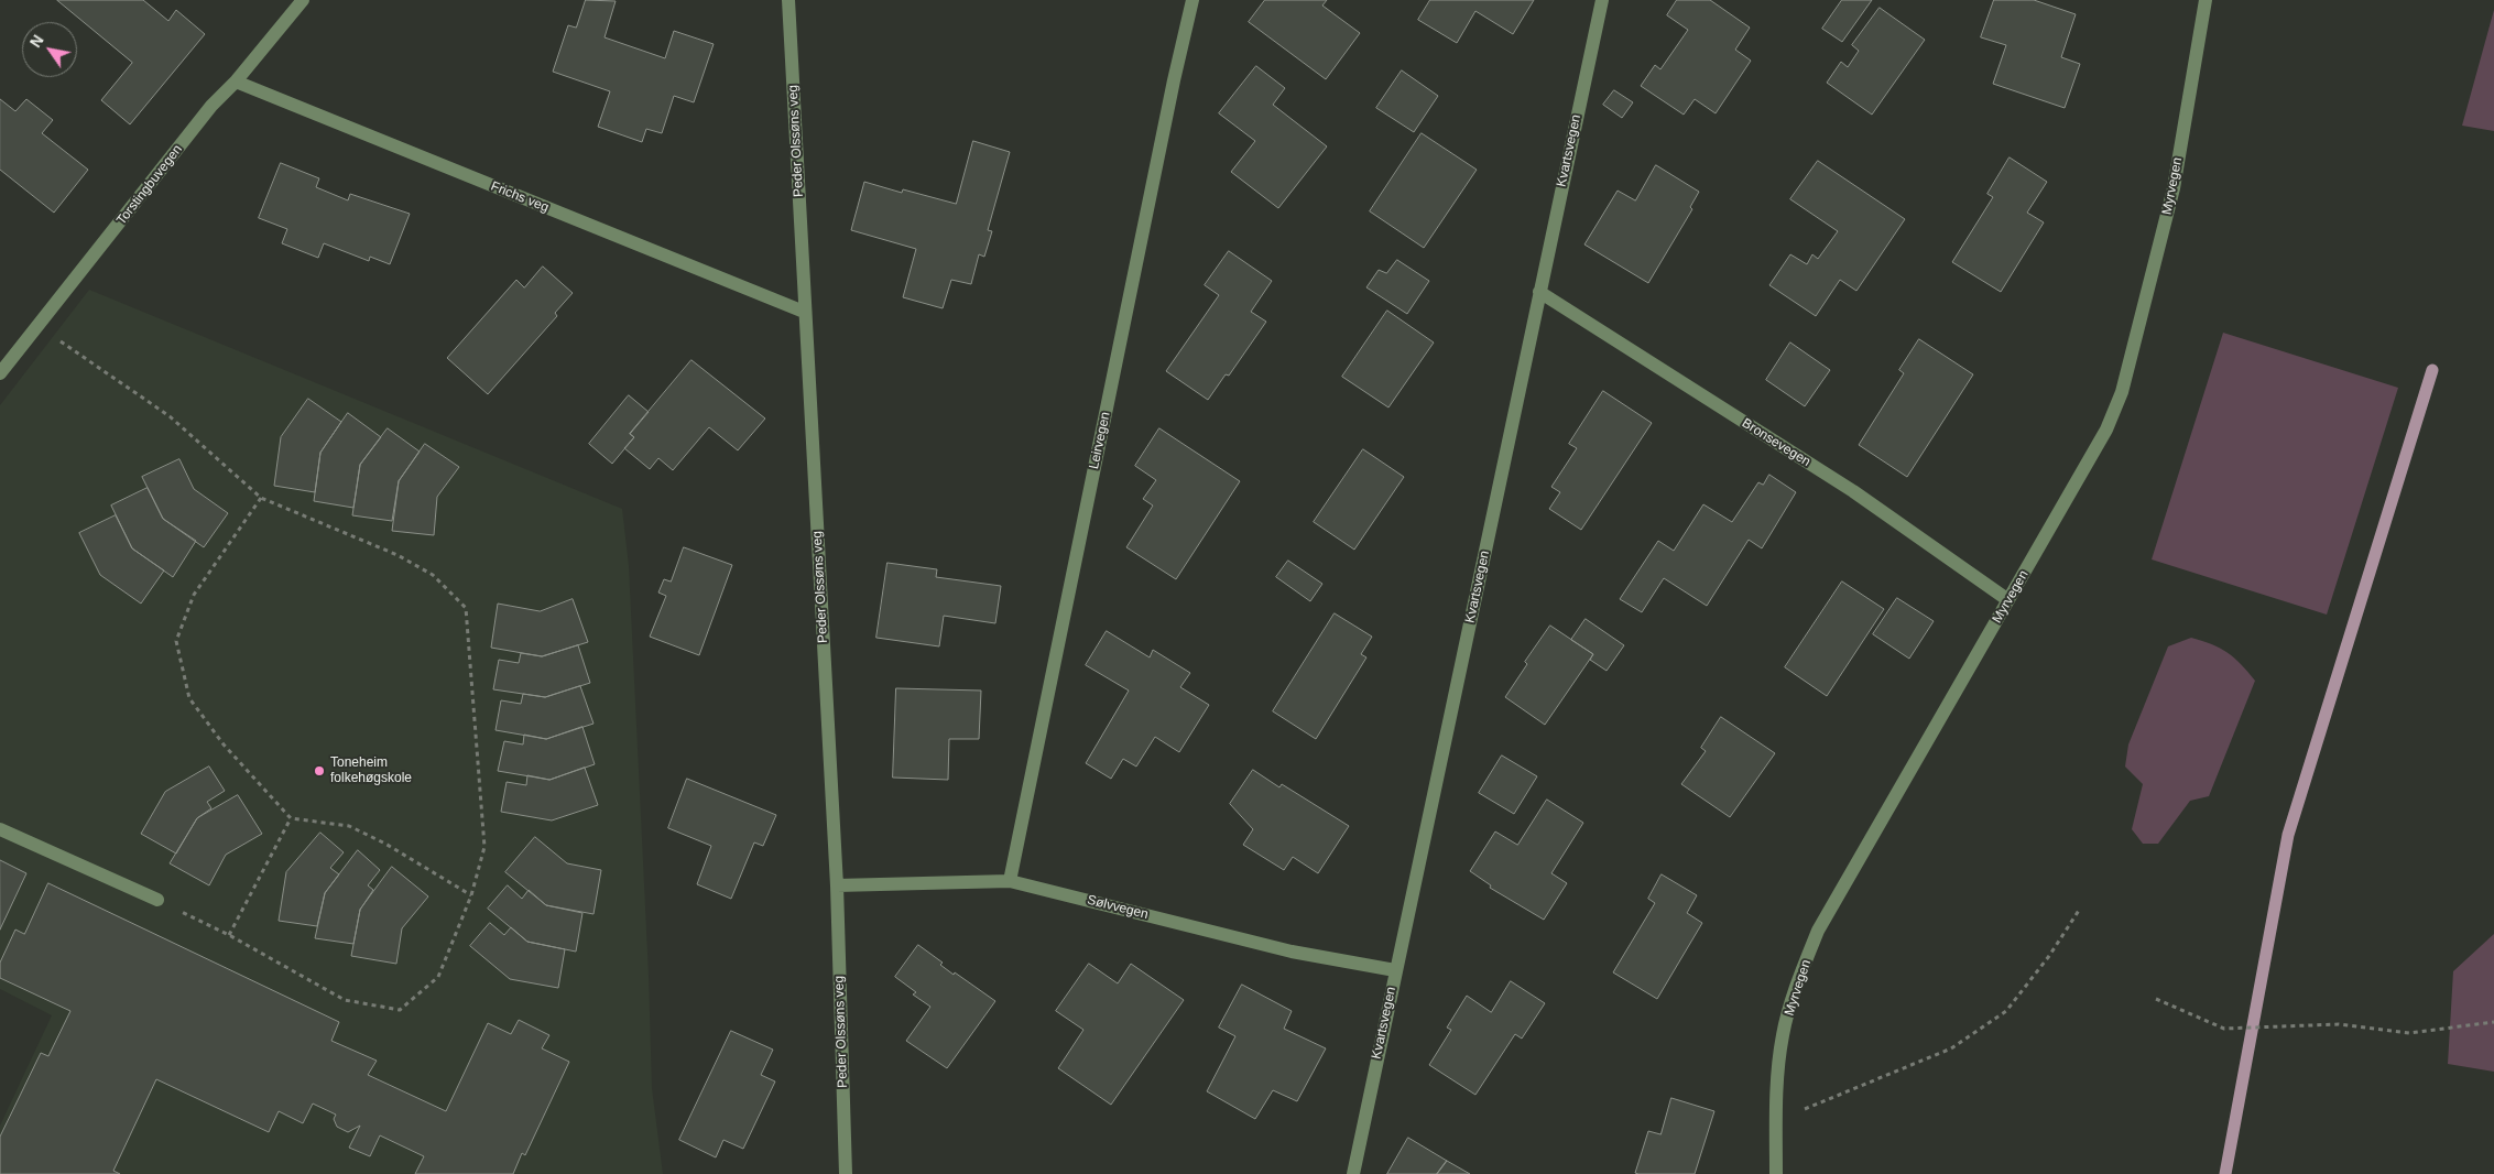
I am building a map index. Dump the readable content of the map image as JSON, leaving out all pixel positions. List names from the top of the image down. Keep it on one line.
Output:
{"streets":{"street":["Peder Olssøns veg","Kvartsvegen","Torstingbuvegen","Myrvegen","Frichs veg","Leirvegen","Bronsevegen","Sølvvegen"]},"crossings":[["Peder Olssøns veg","Frichs veg"],["Peder Olssøns veg","Sølvvegen"],["Kvartsvegen","Bronsevegen"],["Kvartsvegen","Sølvvegen"],["Torstingbuvegen","Frichs veg"],["Myrvegen","Bronsevegen"],["Leirvegen","Sølvvegen"]],"places":["Toneheim folkehøgskole"],"north":"top left"}
